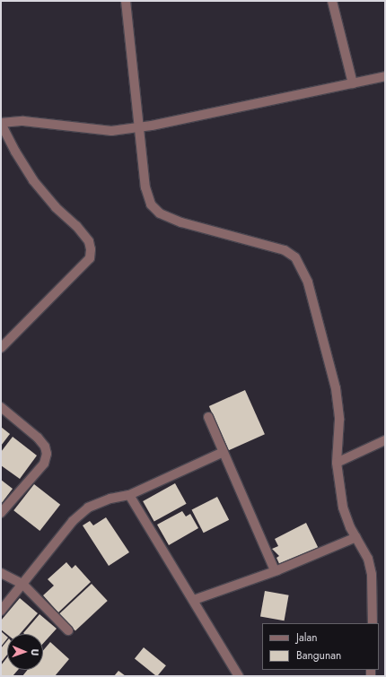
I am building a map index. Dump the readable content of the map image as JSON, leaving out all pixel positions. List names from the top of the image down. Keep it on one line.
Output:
{"legend":["Jalan","Bangunan"],"north":"right"}
